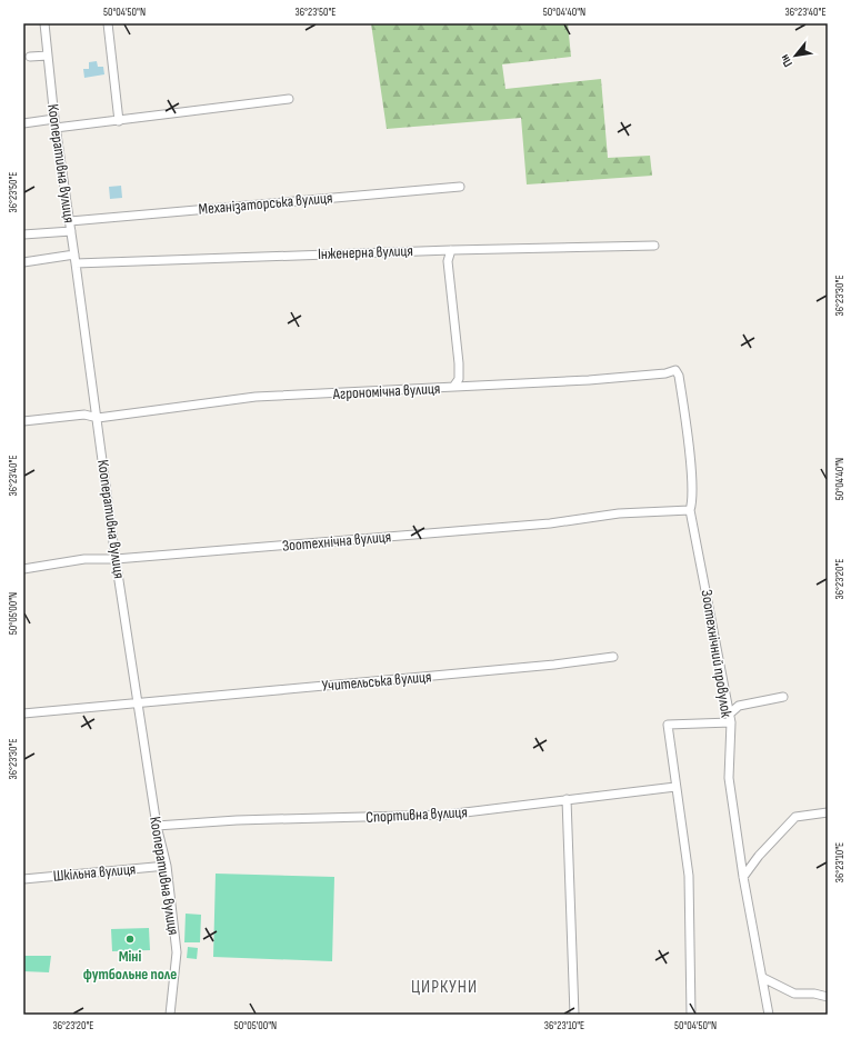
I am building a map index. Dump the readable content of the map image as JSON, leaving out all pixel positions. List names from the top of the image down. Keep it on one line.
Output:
{"streets":{"street":["Кооперативна вулиця","Механізаторська вулиця","Інженерна вулиця","Агрономічна вулиця","Зоотехнічна вулиця","Зоотехнічний провулок","Учительська вулиця","Спортивна вулиця","Шкільна вулиця"]},"crossings":[["Кооперативна вулиця","Механізаторська вулиця"],["Кооперативна вулиця","Інженерна вулиця"],["Кооперативна вулиця","Агрономічна вулиця"],["Кооперативна вулиця","Зоотехнічна вулиця"],["Кооперативна вулиця","Учительська вулиця"],["Кооперативна вулиця","Спортивна вулиця"],["Кооперативна вулиця","Шкільна вулиця"],["Агрономічна вулиця","Зоотехнічний провулок"],["Зоотехнічна вулиця","Зоотехнічний провулок"],["Зоотехнічний провулок","Спортивна вулиця"]],"districts":["ЦИРКУНИ"],"places":["Міні футбольне поле"],"north":"bottom left","coordinates":["50°04'50\"N","36°23'50\"E","50°04'40\"N","36°23'40\"E","36°23'30\"E","36°23'20\"E","50°05'00\"N","36°23'10\"E"]}
